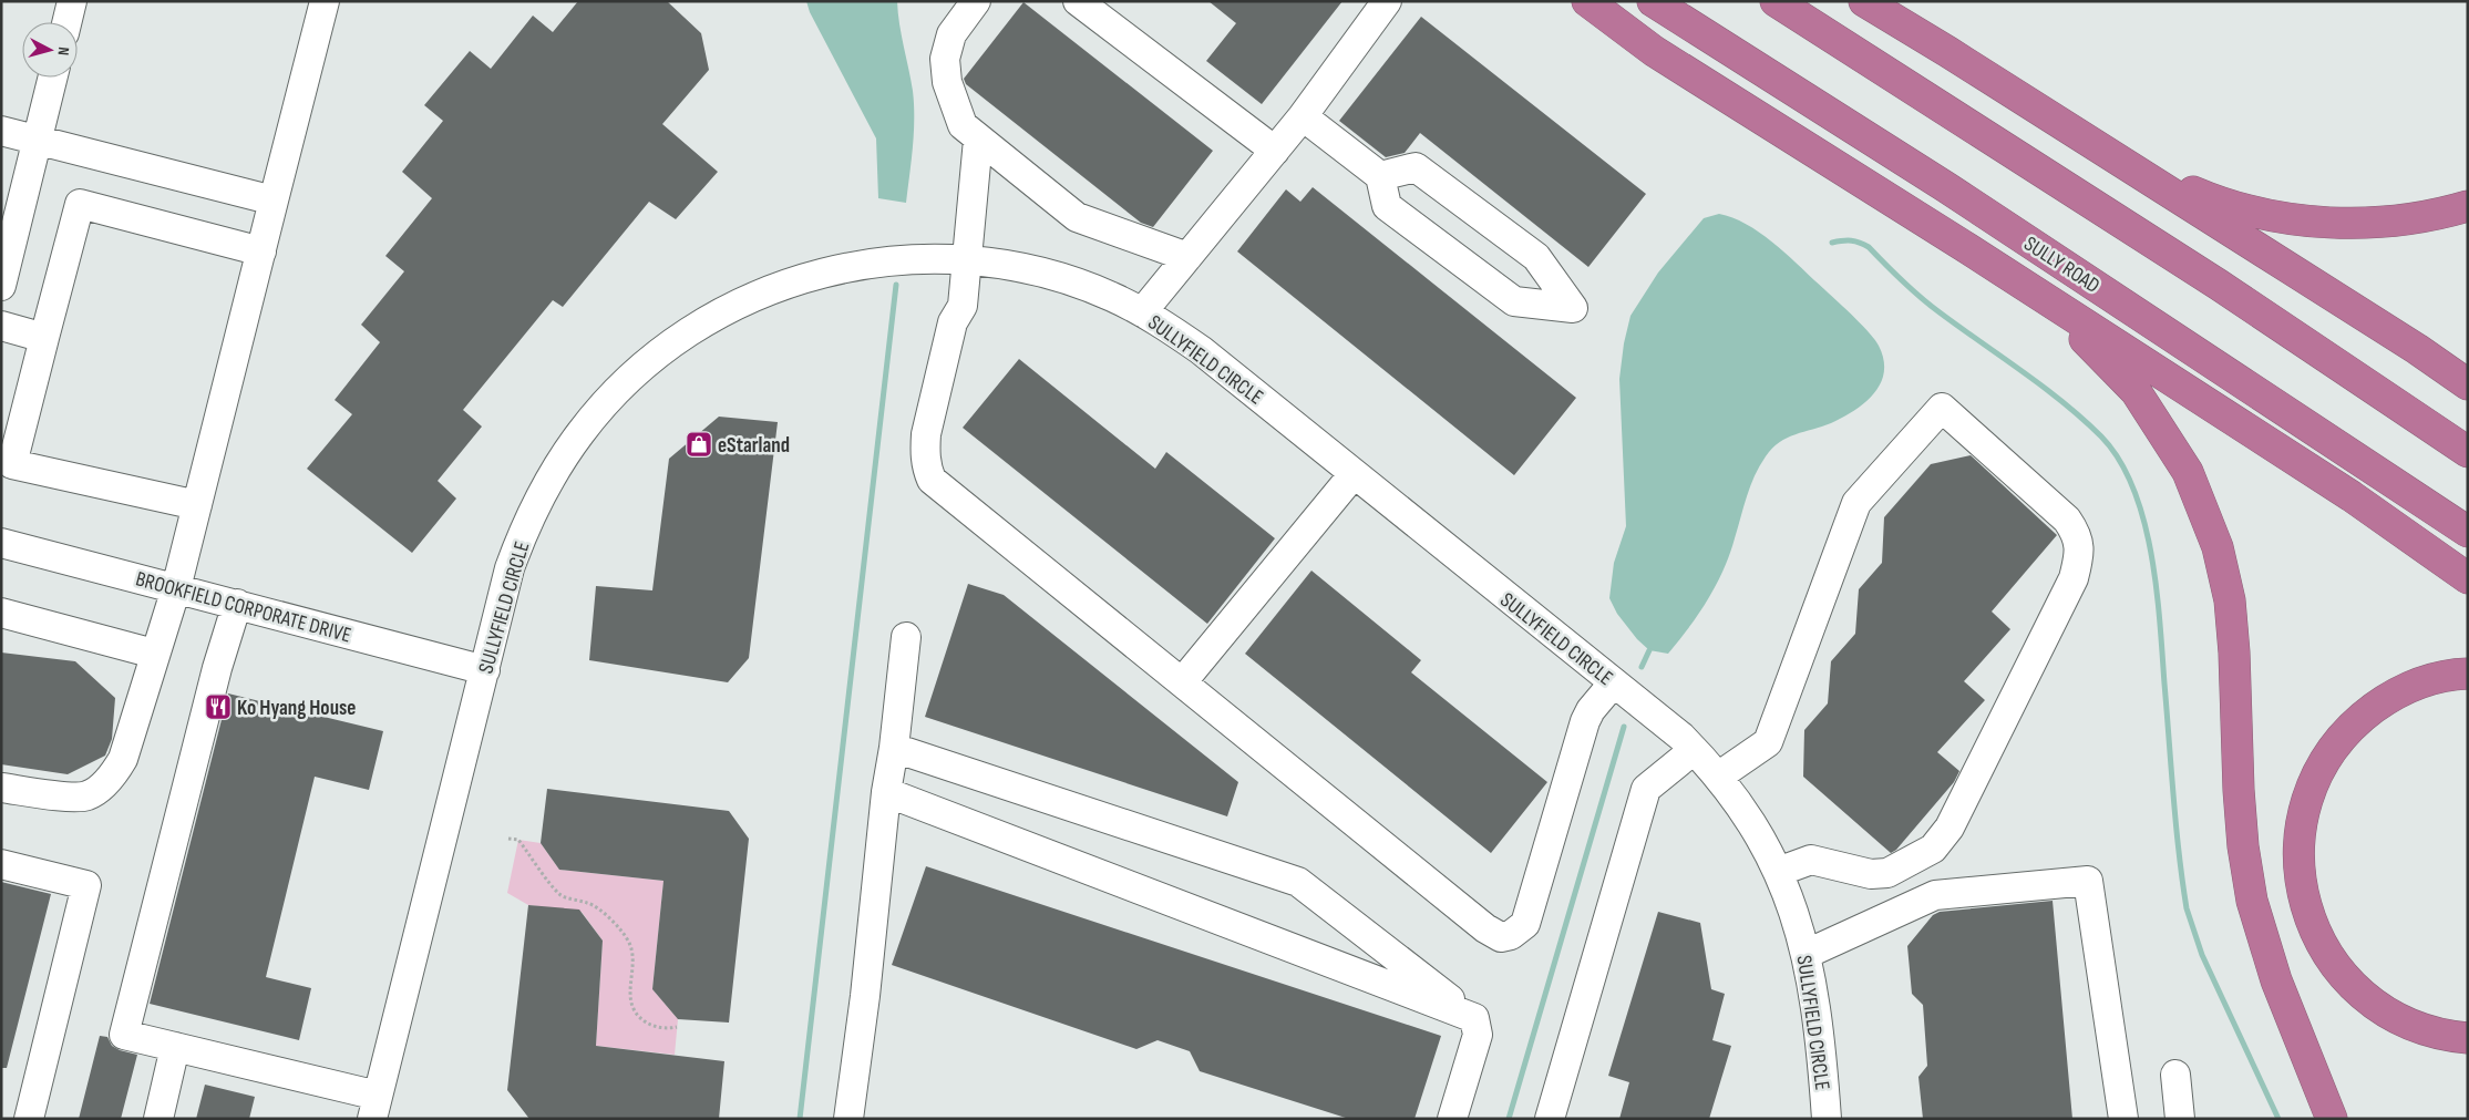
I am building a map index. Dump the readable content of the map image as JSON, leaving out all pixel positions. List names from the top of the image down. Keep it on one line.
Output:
{"streets":{"highway":["SULLY ROAD"],"street":["SULLYFIELD CIRCLE","BROOKFIELD CORPORATE DRIVE"]},"crossings":[["SULLYFIELD CIRCLE","BROOKFIELD CORPORATE DRIVE"]],"places":{"shop":["eStarland"],"restaurant":["Ko Hyang House"]},"north":"right"}
